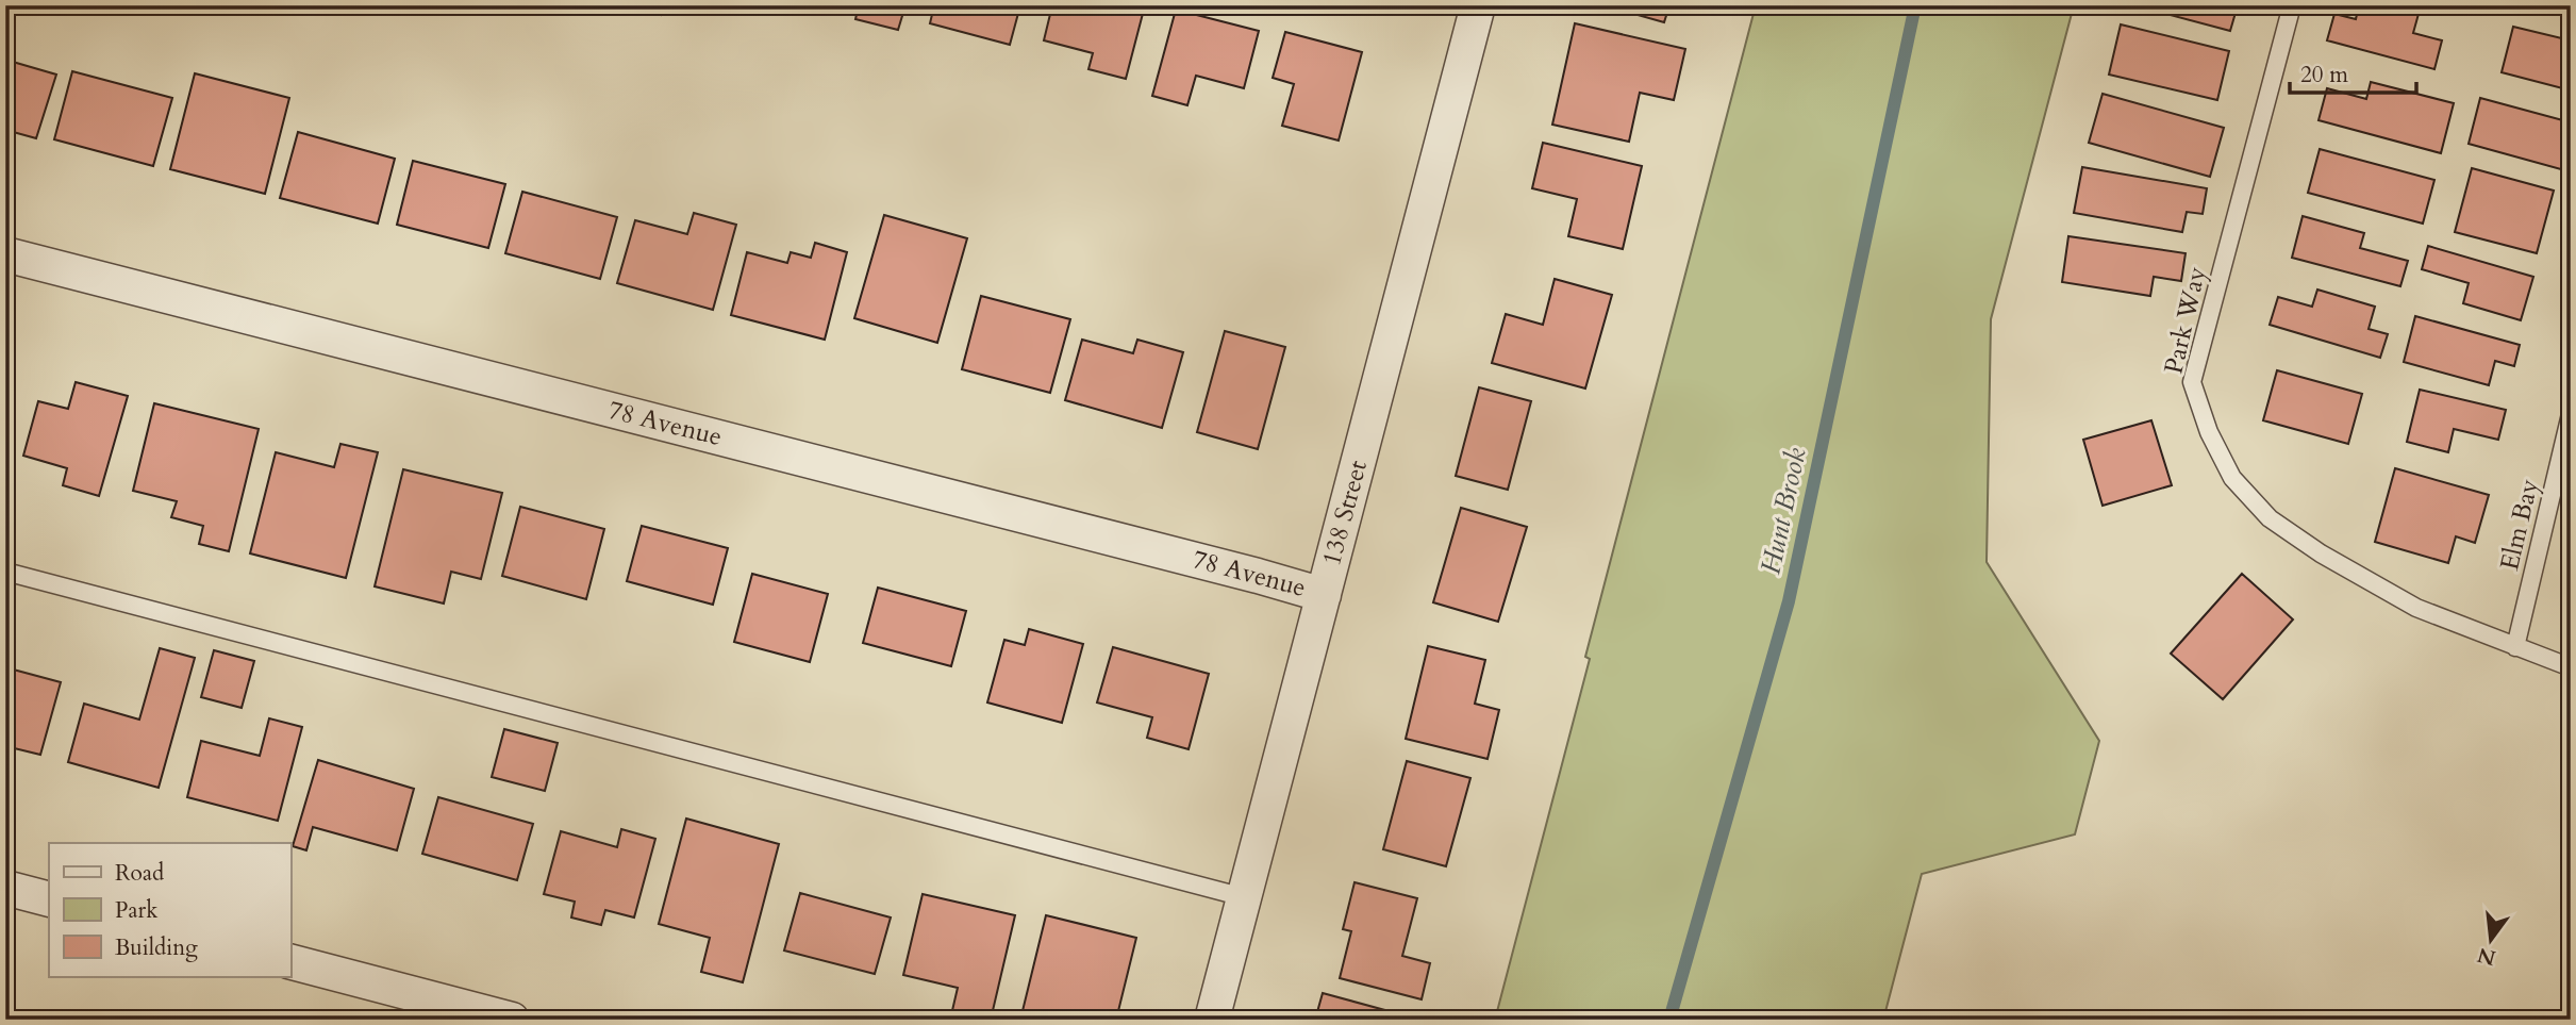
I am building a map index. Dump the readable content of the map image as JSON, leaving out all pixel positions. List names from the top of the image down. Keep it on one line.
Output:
{"streets":{"street":["78 Avenue","138 Street"],"lane":["Park Way","Elm Bay"]},"crossings":[["Park Way","Elm Bay"],["78 Avenue","138 Street"]],"water":["Hunt Brook"],"legend":["Road","Park","Building"],"scale_bar":"20 m","north":"bottom"}
